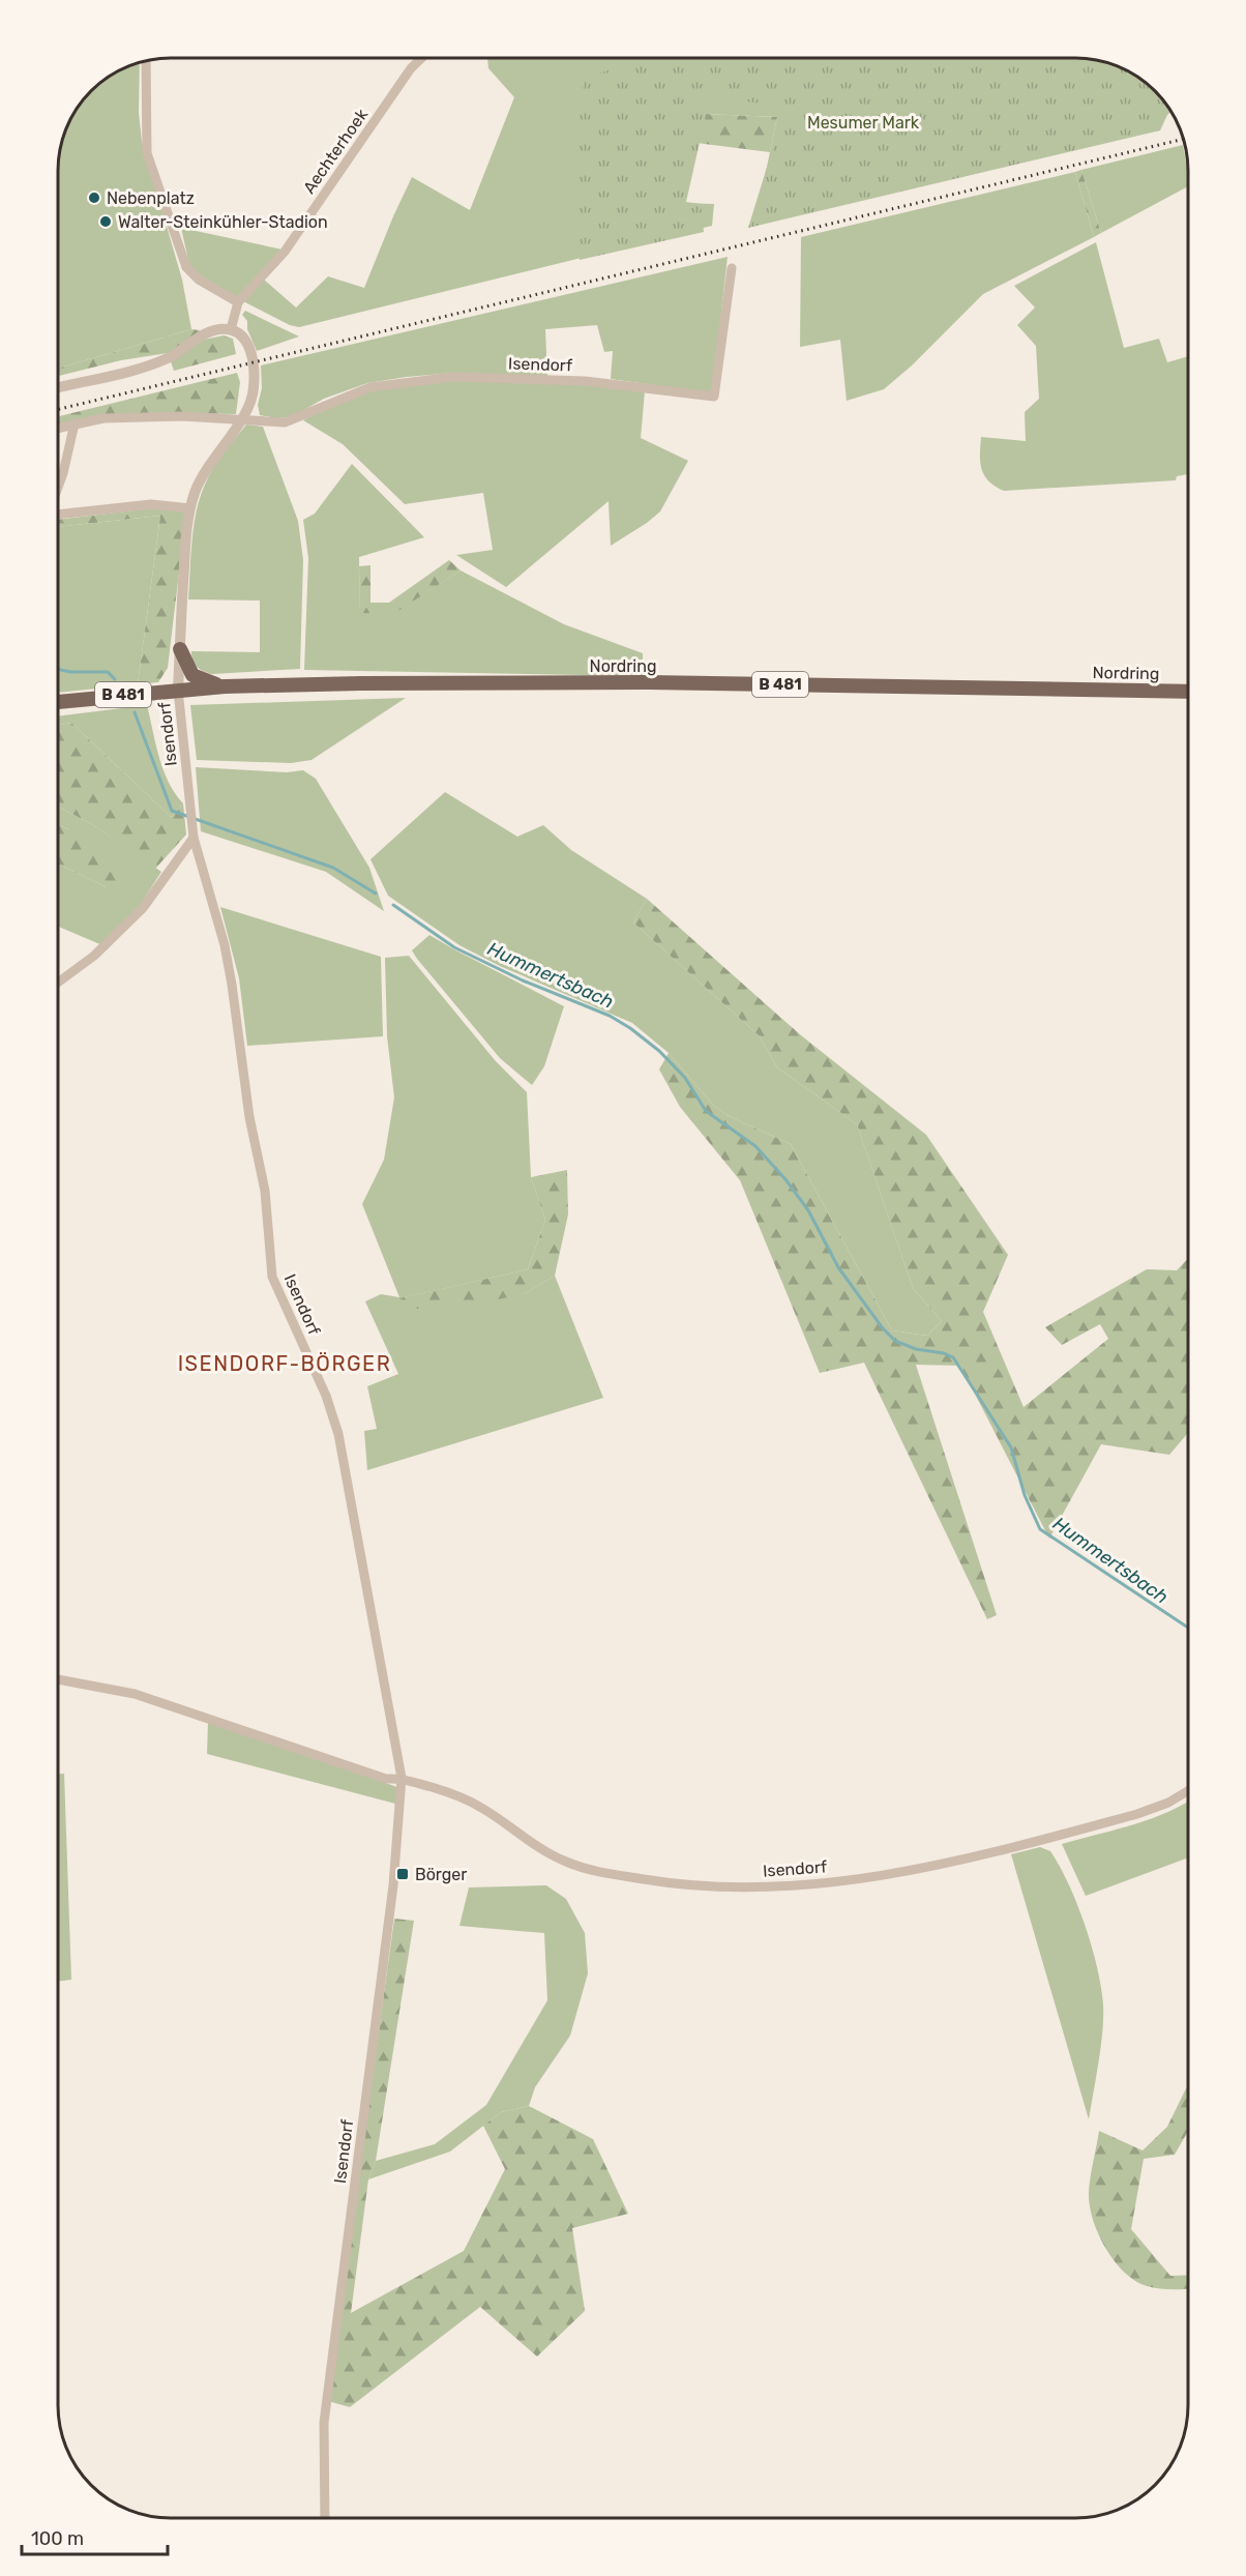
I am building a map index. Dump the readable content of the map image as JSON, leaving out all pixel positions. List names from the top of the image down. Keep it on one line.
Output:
{"streets":{"main road":["Nordring","B 481"],"street":["Aechterhoek","Isendorf"]},"crossings":[["Aechterhoek","Isendorf"],["Isendorf","Nordring"]],"districts":["ISENDORF-BÖRGER"],"water":["Hummertsbach"],"parks":["Mesumer Mark"],"places":{"other":["Nebenplatz","Walter-Steinkühler-Stadion"],"transit":["Börger"]},"scale_bar":"100 m"}
